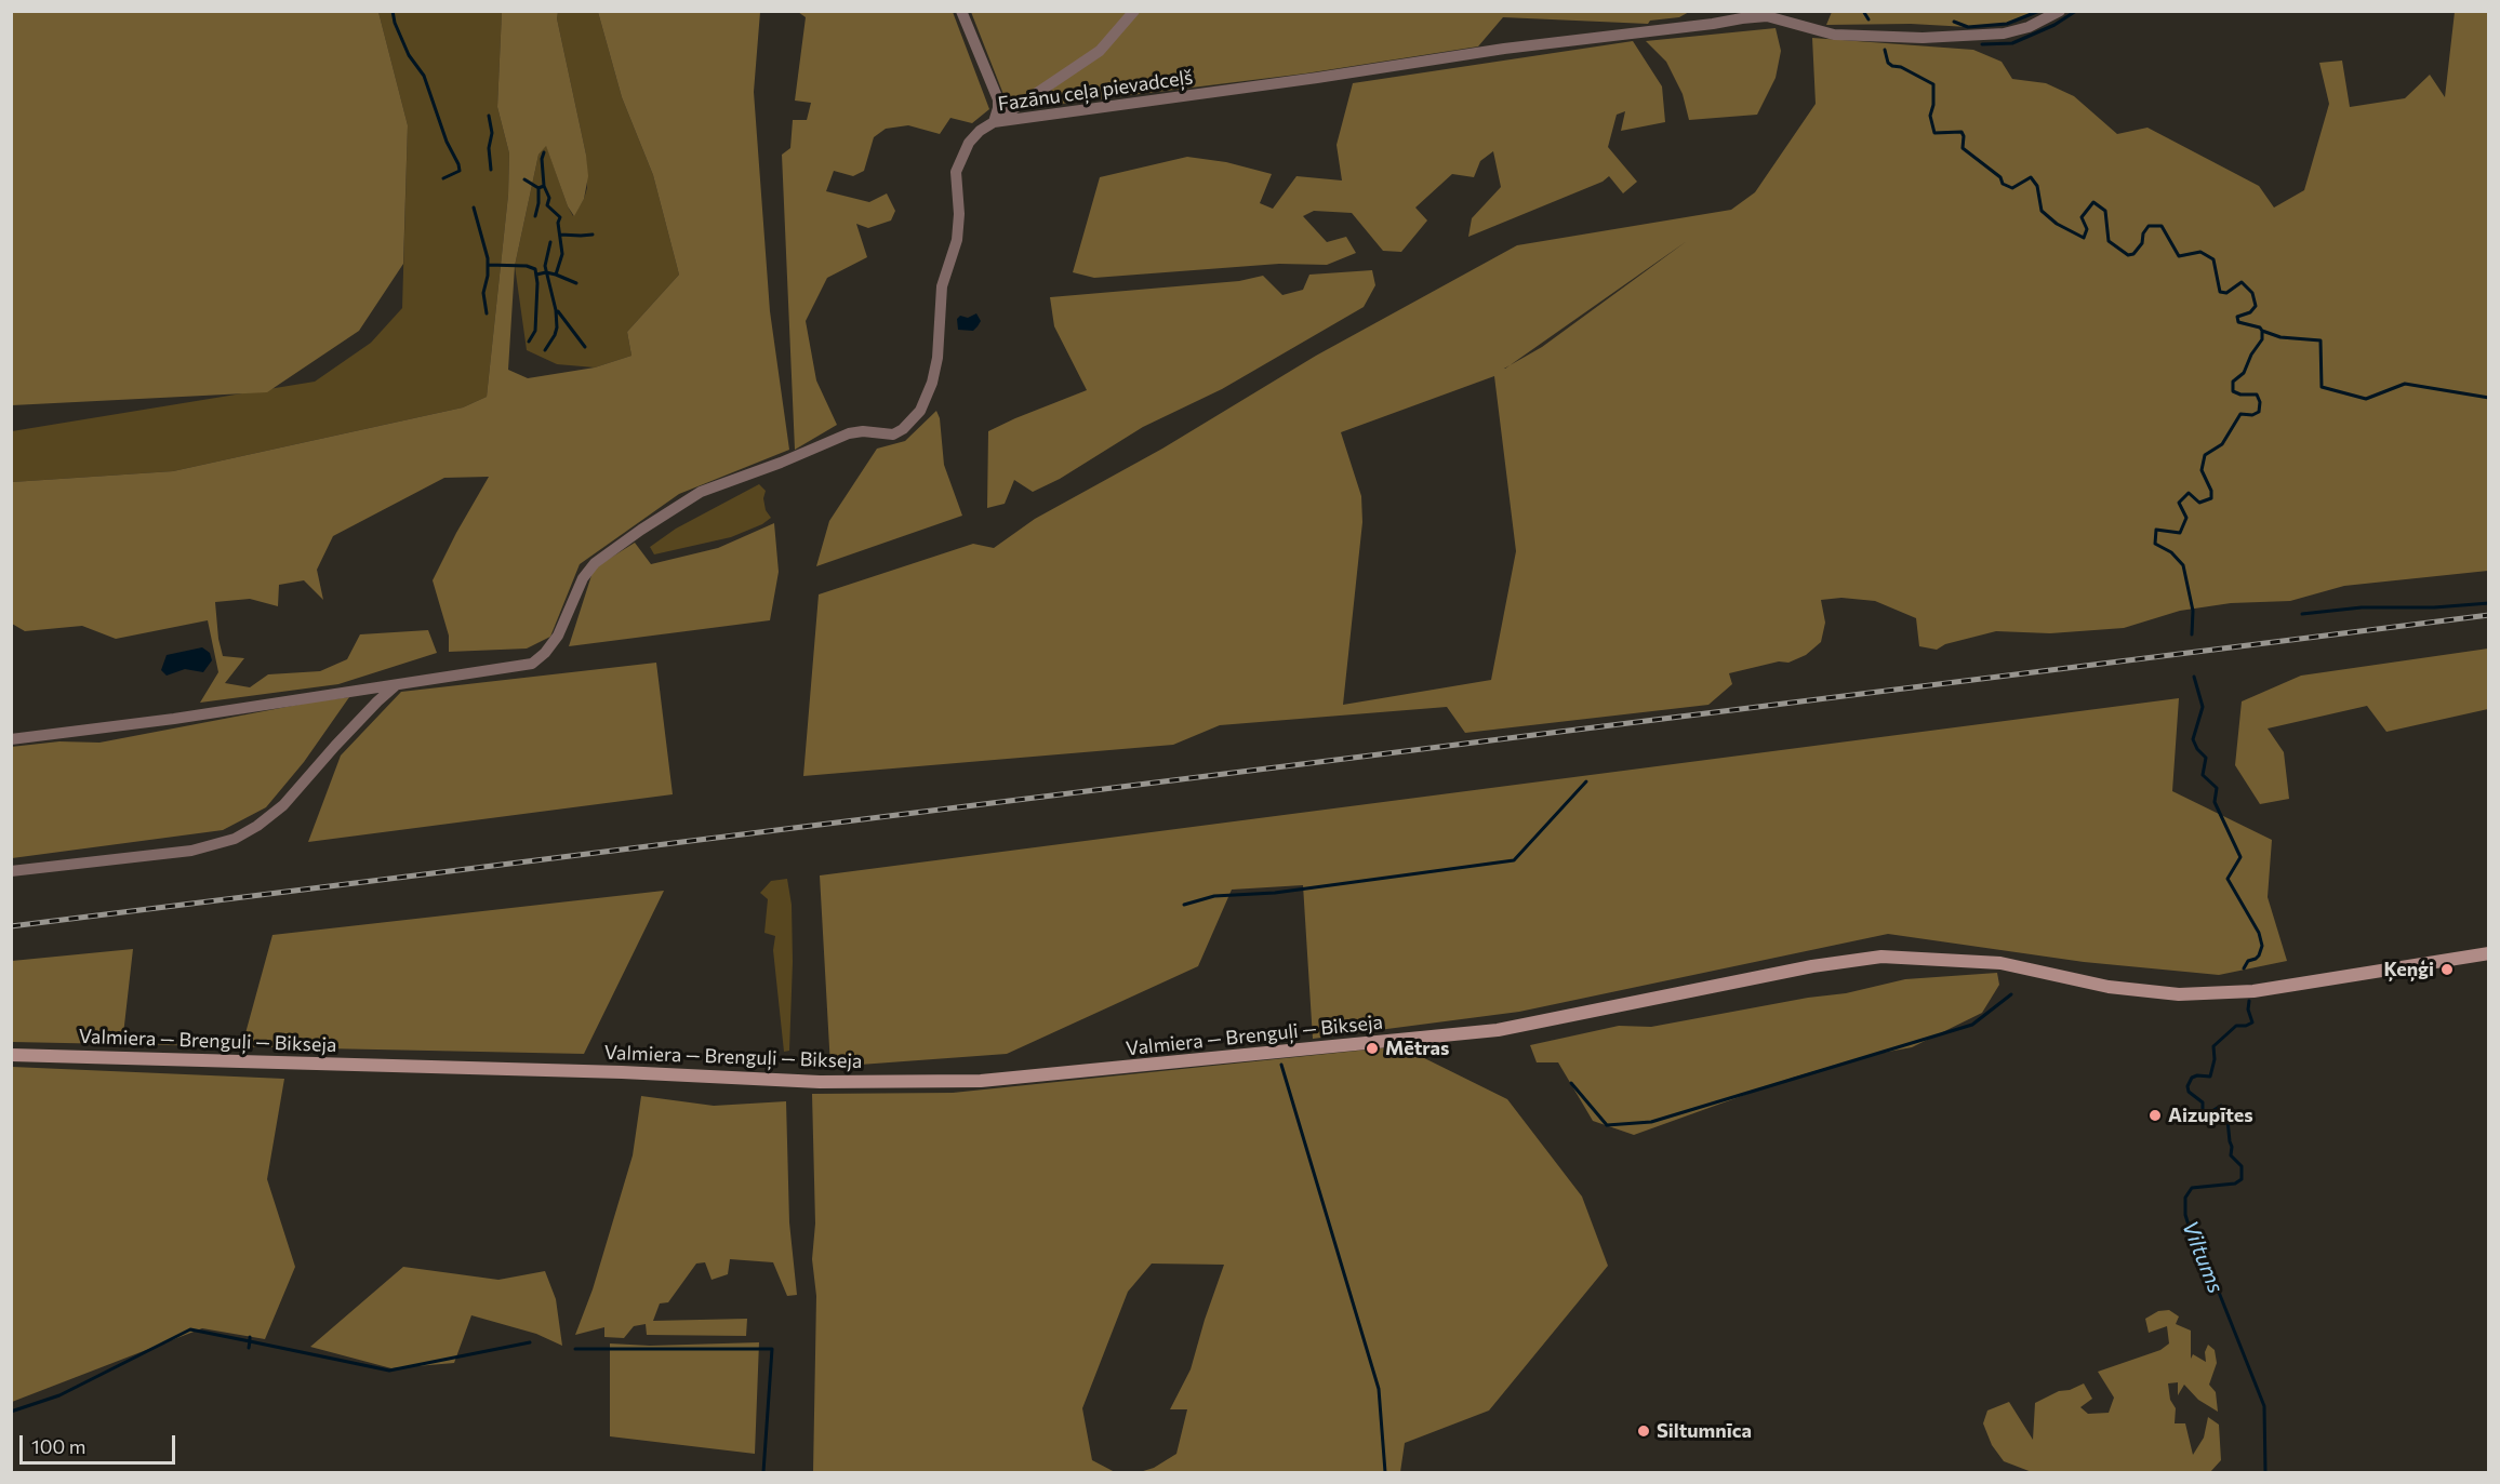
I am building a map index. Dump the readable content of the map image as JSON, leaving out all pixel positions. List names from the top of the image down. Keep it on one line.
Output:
{"streets":{"main road":["Valmiera — Brenguļi — Bikseja"],"street":["Fazānu ceļa pievadceļš"]},"water":["Viltums"],"places":["Ķeņģi","Mētras","Aizupītes","Siltumnīca"],"scale_bar":"100 m"}
